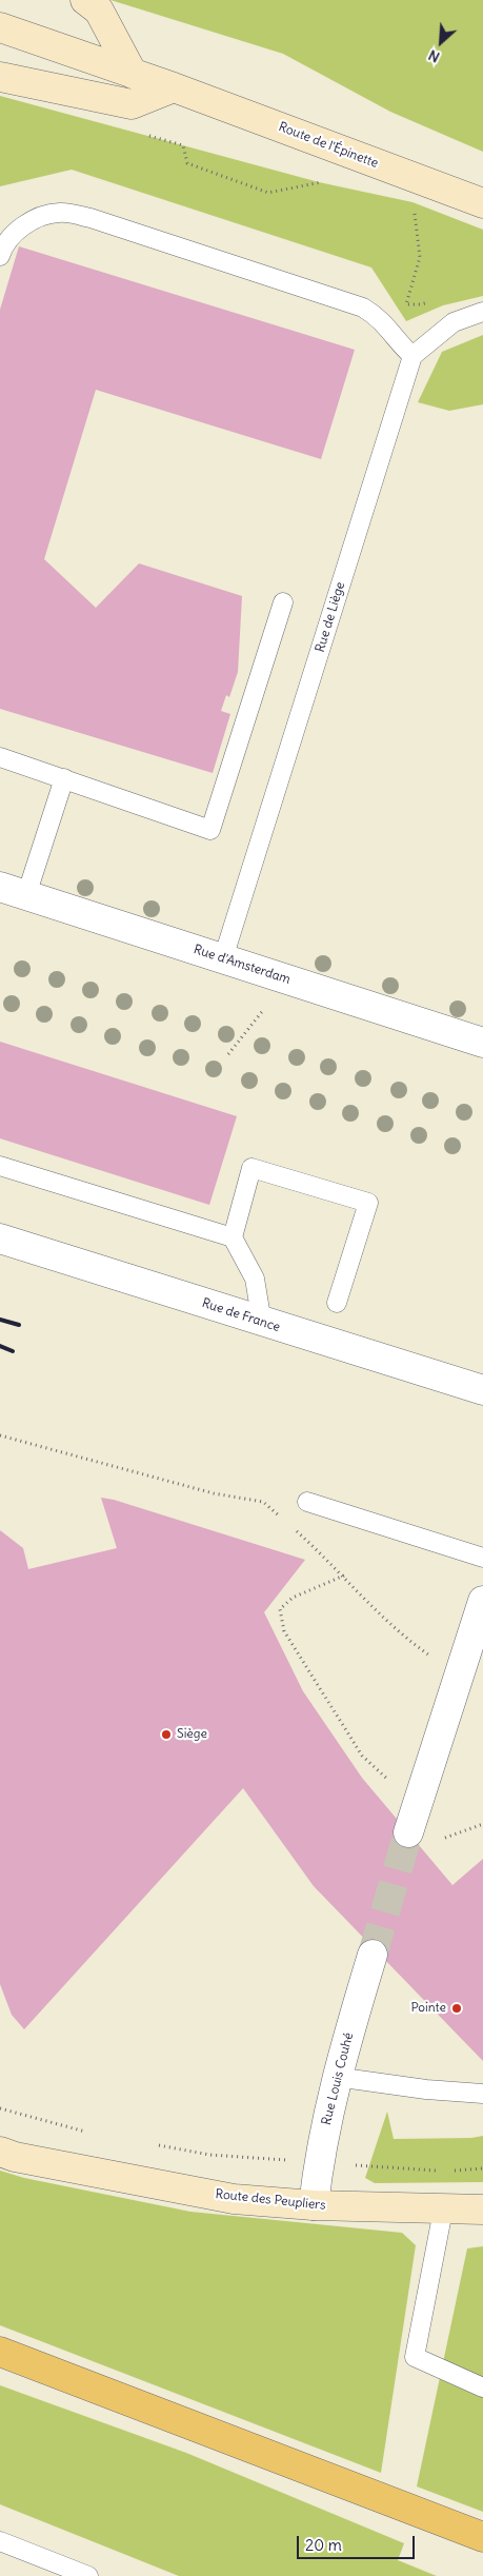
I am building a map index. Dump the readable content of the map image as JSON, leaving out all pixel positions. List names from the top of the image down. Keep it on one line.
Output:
{"streets":{"main road":["Route de l'Épinette","Route des Peupliers"],"street":["Rue d'Amsterdam","Rue de France","Rue Louis Couhé"],"lane":["Rue de Liège"]},"crossings":[["Rue de Liège","Rue d'Amsterdam"],["Rue Louis Couhé","Route des Peupliers"]],"places":["Siège","Pointe"],"scale_bar":"20 m","north":"bottom left"}
